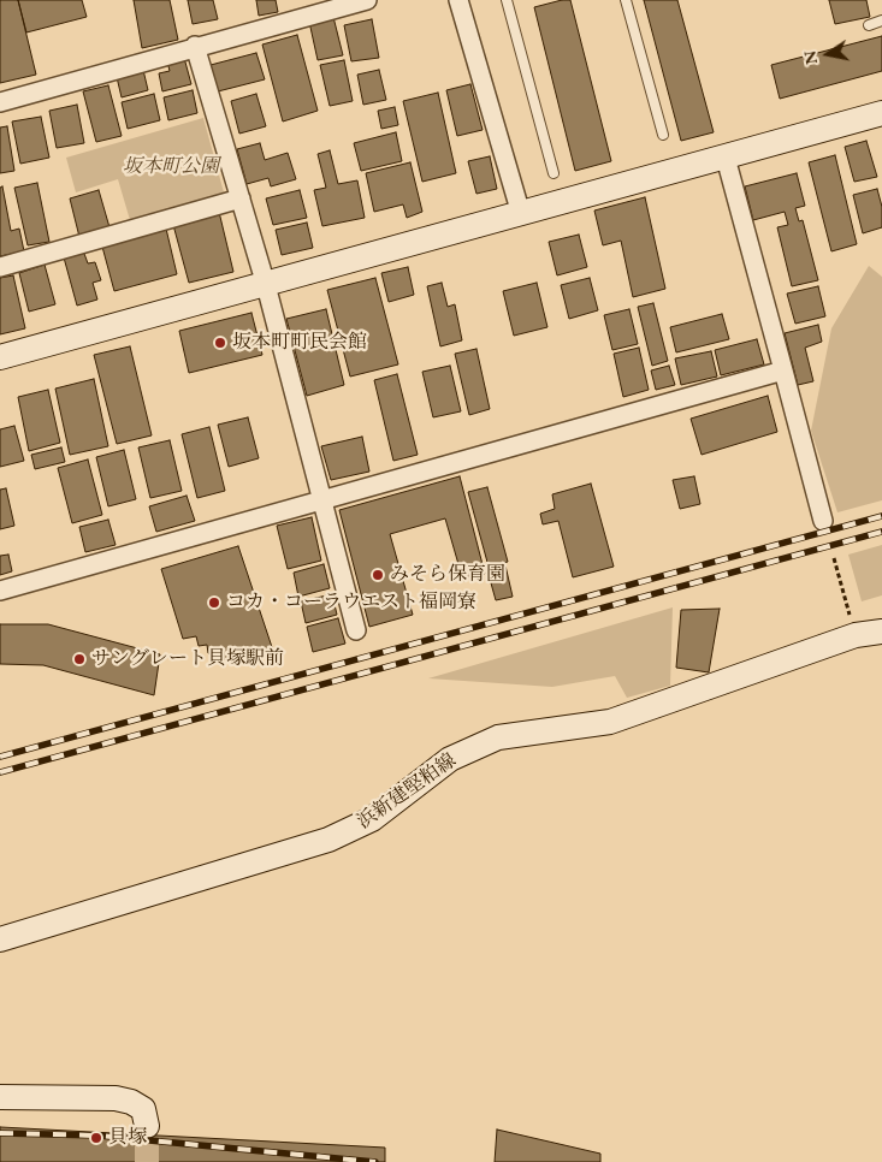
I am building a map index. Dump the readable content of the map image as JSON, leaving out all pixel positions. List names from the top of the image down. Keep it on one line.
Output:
{"streets":{"street":["浜新建堅粕線"]},"parks":["坂本町公園"],"places":["坂本町町民会館","みそら保育園","コカ・コーラウエスト福岡寮","サングレート貝塚駅前","貝塚"],"north":"left"}
